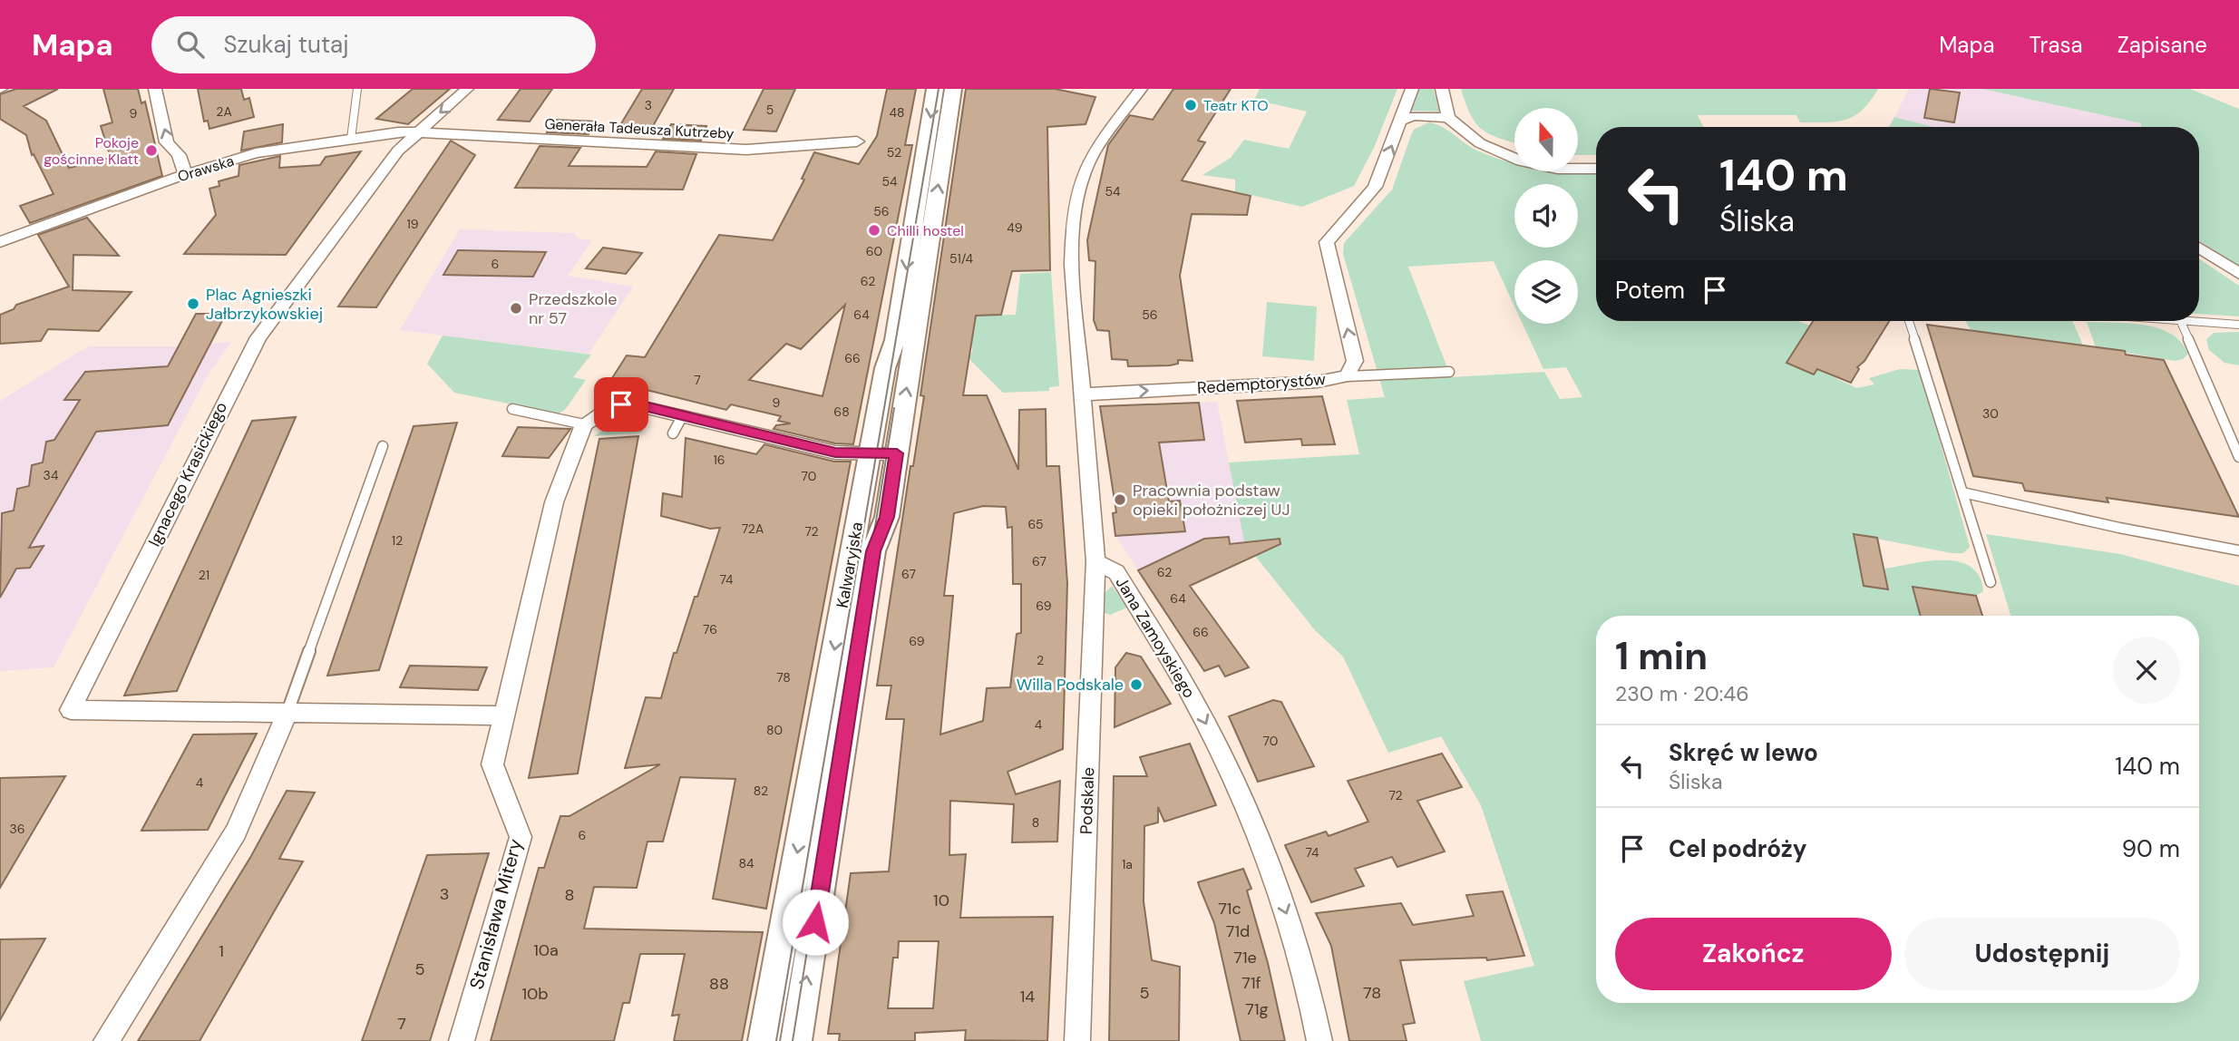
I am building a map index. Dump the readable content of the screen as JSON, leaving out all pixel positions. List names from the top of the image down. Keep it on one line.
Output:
{"streets":{"street":["Generała Tadeusza Kutrzeby","Orawska","Redemptorystów","Ignacego Krasickiego","Kalwaryjska","Jana Zamoyskiego","Podskale","Stanisława Mitery"]},"crossings":[["Generała Tadeusza Kutrzeby","Orawska"],["Generała Tadeusza Kutrzeby","Ignacego Krasickiego"],["Orawska","Ignacego Krasickiego"],["Jana Zamoyskiego","Podskale"]],"one_way":["Jana Zamoyskiego"],"places":["Teatr KTO","Pokoje gościnne Klatt","Chilli hostel","Plac Agnieszki Jałbrzykowskiej","Przedszkole nr 57","Pracownia podstaw opieki położniczej UJ","Willa Podskale"],"house_numbers":["3","5","2A","48","9","52","54","54","56","19","49","60","51/4","6","62","64","56","66","7","9","68","30","16","34","70","65","72A","72","12","67","62","67","21","74","64","69","76","66","69","2","78","4","80","70","4","82","72","8","36","6","74","84","1a","3","8","10","71c","71d","10a","1","71e","5","71f","88","5","78","10b","14","71g","7"],"north":"top","page":{"header":"Mapa","search":"Szukaj tutaj","nav":["Mapa","Trasa","Zapisane"],"turn":["140 m","Śliska"],"then":"Potem","heading":["1 min","230 m · 20:46"],"list":[{"name":"Skręć w lewo","note":"Śliska","value":"140 m"},{"name":"Cel podróży","value":"90 m"}],"buttons":["Zakończ","Udostępnij"]}}
